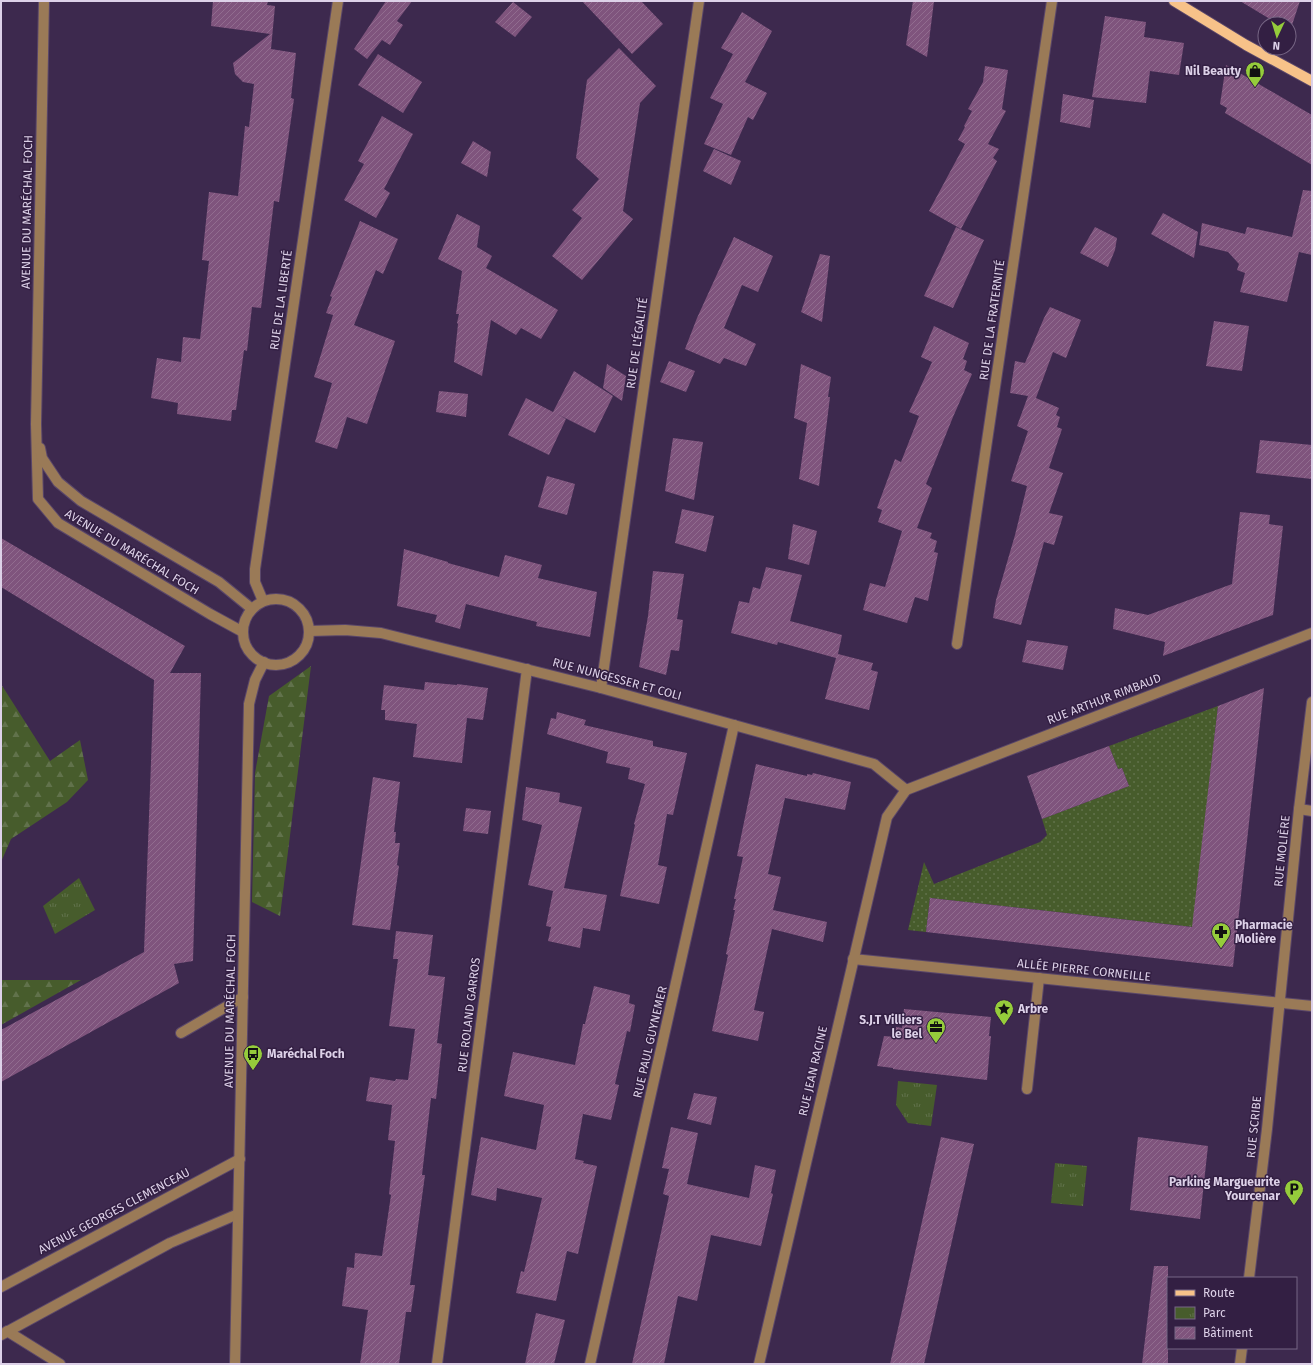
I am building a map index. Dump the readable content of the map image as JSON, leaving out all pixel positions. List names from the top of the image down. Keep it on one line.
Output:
{"streets":{"street":["AVENUE DU MARÉCHAL FOCH","RUE DE LA LIBERTÉ","RUE DE LA FRATERNITÉ","RUE DE L'ÉGALITÉ","RUE NUNGESSER ET COLI","RUE ARTHUR RIMBAUD","RUE MOLIÈRE","ALLÉE PIERRE CORNEILLE","RUE ROLAND GARROS","RUE PAUL GUYNEMER","RUE JEAN RACINE","RUE SCRIBE","AVENUE GEORGES CLEMENCEAU"]},"crossings":[["AVENUE DU MARÉCHAL FOCH","RUE DE LA LIBERTÉ"],["AVENUE DU MARÉCHAL FOCH","RUE NUNGESSER ET COLI"],["AVENUE DU MARÉCHAL FOCH","AVENUE GEORGES CLEMENCEAU"],["RUE DE LA LIBERTÉ","RUE NUNGESSER ET COLI"],["RUE DE L'ÉGALITÉ","RUE NUNGESSER ET COLI"],["RUE NUNGESSER ET COLI","RUE ARTHUR RIMBAUD"],["RUE NUNGESSER ET COLI","RUE ROLAND GARROS"],["RUE NUNGESSER ET COLI","RUE PAUL GUYNEMER"],["RUE NUNGESSER ET COLI","RUE JEAN RACINE"],["RUE ARTHUR RIMBAUD","RUE JEAN RACINE"],["RUE MOLIÈRE","ALLÉE PIERRE CORNEILLE"],["RUE MOLIÈRE","RUE SCRIBE"],["ALLÉE PIERRE CORNEILLE","RUE JEAN RACINE"],["ALLÉE PIERRE CORNEILLE","RUE SCRIBE"]],"places":{"shop":["Nil Beauty"],"pharmacy":["Pharmacie Molière"],"place":["Arbre"],"office":["S.J.T Villiers le Bel"],"bus stop":["Maréchal Foch"],"parking":["Parking Margueurite Yourcenar"]},"legend":["Route","Parc","Bâtiment"],"north":"bottom"}
